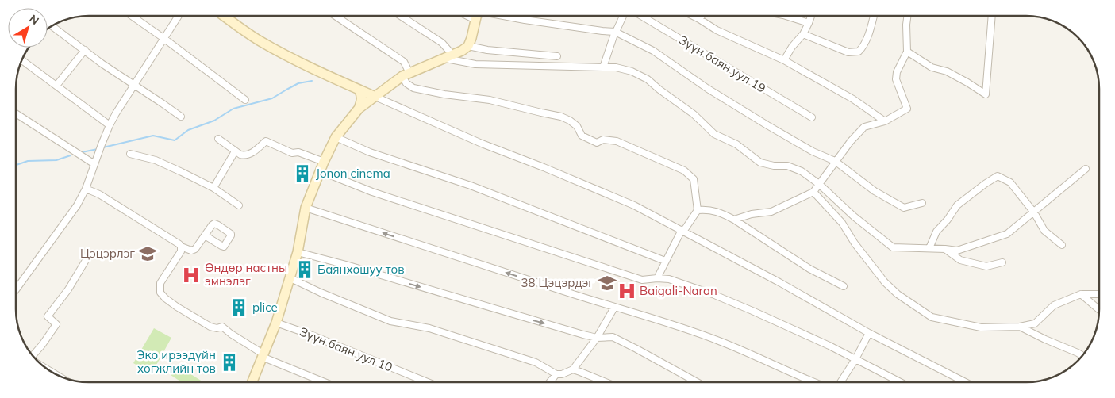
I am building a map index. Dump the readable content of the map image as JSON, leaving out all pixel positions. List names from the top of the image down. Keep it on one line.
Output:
{"streets":{"street":["Зүүн баян уул 19","Зүүн баян уул 10"]},"places":{"building":["Jonon cinema","Баянхошуу төв","plice","Эко ирээдүйн хөгжлийн төв"],"school or university":["Цэцэрлэг","38 Цэцэрдэг"],"hospital":["Өндөр настны эмнэлэг","Baigali-Naran"]},"north":"top right"}
